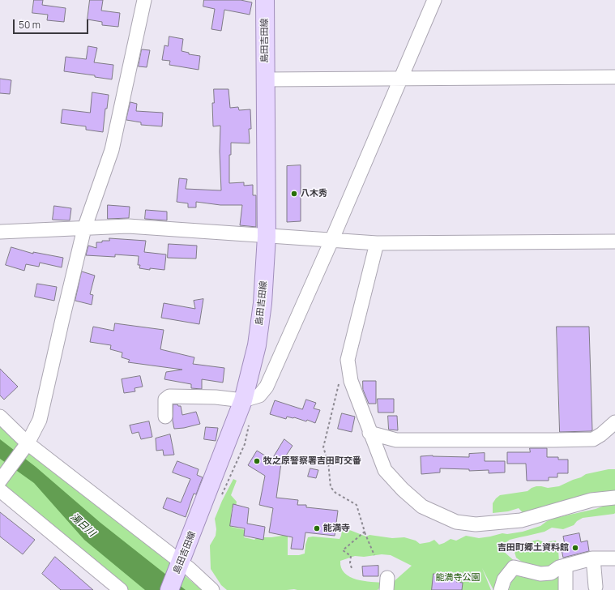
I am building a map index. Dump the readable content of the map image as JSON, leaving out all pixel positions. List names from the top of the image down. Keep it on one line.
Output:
{"streets":{"main road":["島田吉田線"]},"water":["湯日川"],"parks":["能満寺公園"],"places":["八木秀","牧之原警察署吉田町交番","能満寺","吉田町郷土資料館"],"scale_bar":"50 m"}
